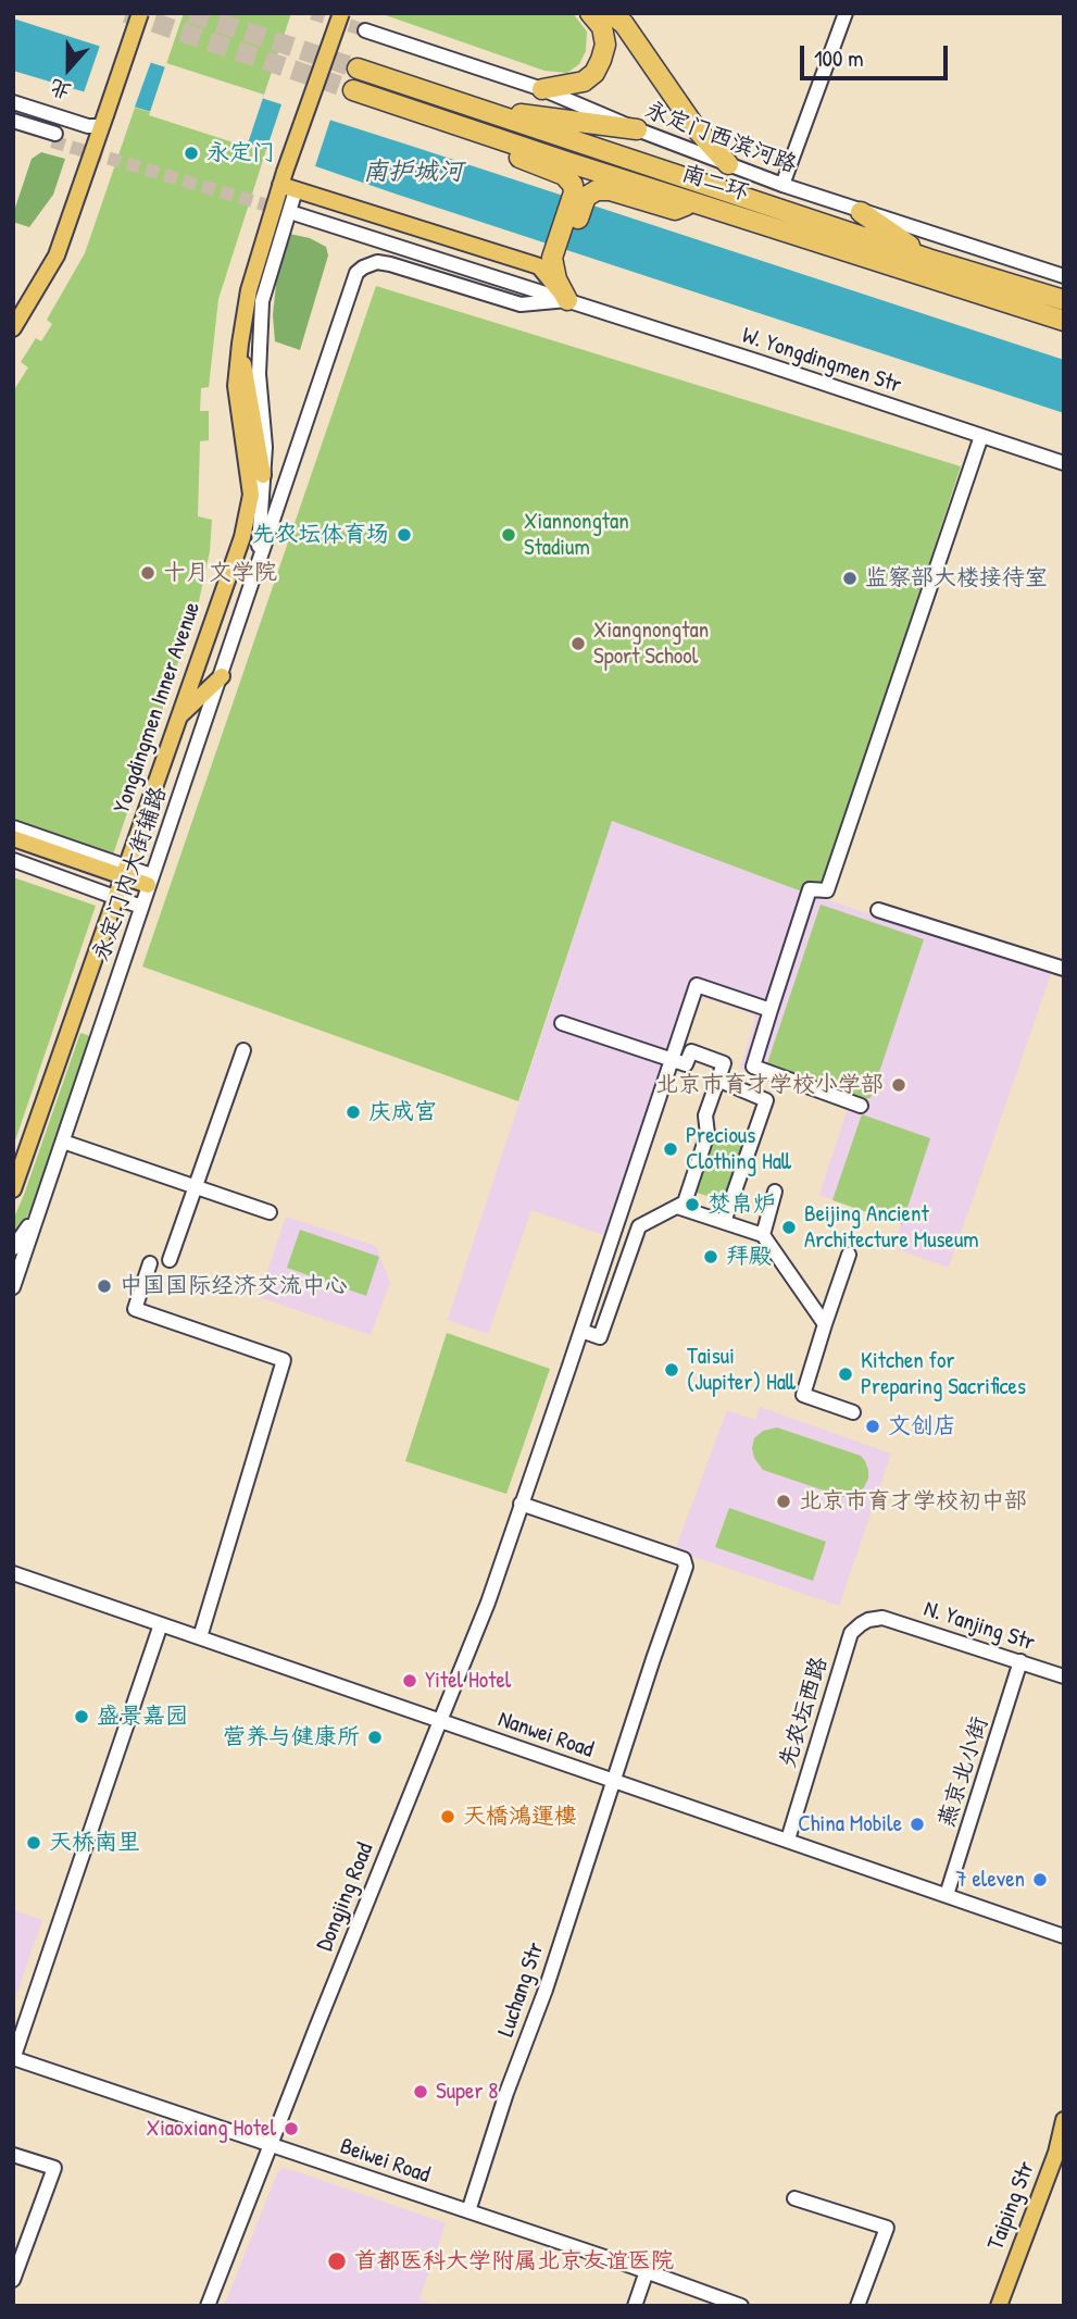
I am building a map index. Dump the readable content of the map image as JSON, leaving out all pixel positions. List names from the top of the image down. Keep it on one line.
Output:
{"streets":{"highway":["南二环"],"main road":["Yongdingmen Inner Avenue","Taiping Str"],"street":["永定门西滨河路","W. Yongdingmen Str","永定门内大街辅路","N. Yanjing Str","先农坛西路","Nanwei Road","燕京北小街","Dongjing Road","Luchang Str","Beiwei Road"]},"crossings":[["N. Yanjing Str","先农坛西路"],["N. Yanjing Str","燕京北小街"],["先农坛西路","Nanwei Road"],["Nanwei Road","燕京北小街"],["Nanwei Road","Dongjing Road"],["Nanwei Road","Luchang Str"],["Dongjing Road","Luchang Str"],["Dongjing Road","Beiwei Road"],["Luchang Str","Beiwei Road"]],"water":["南护城河"],"places":["永定门","先农坛体育场","Xiannongtan Stadium","十月文学院","监察部大楼接待室","Xiangnongtan Sport School","北京市育才学校小学部","庆成宫","Precious Clothing Hall","焚帛炉","Beijing Ancient Architecture Museum","拜殿","中国国际经济交流中心","Taisui (Jupiter) Hall","Kitchen for Preparing Sacrifices","文创店","北京市育才学校初中部","Yitel Hotel","盛景嘉园","营养与健康所","天橋鴻運樓","China Mobile","天桥南里","7 eleven","Super 8","Xiaoxiang Hotel","首都医科大学附属北京友谊医院"],"scale_bar":"100 m","north":"bottom"}
